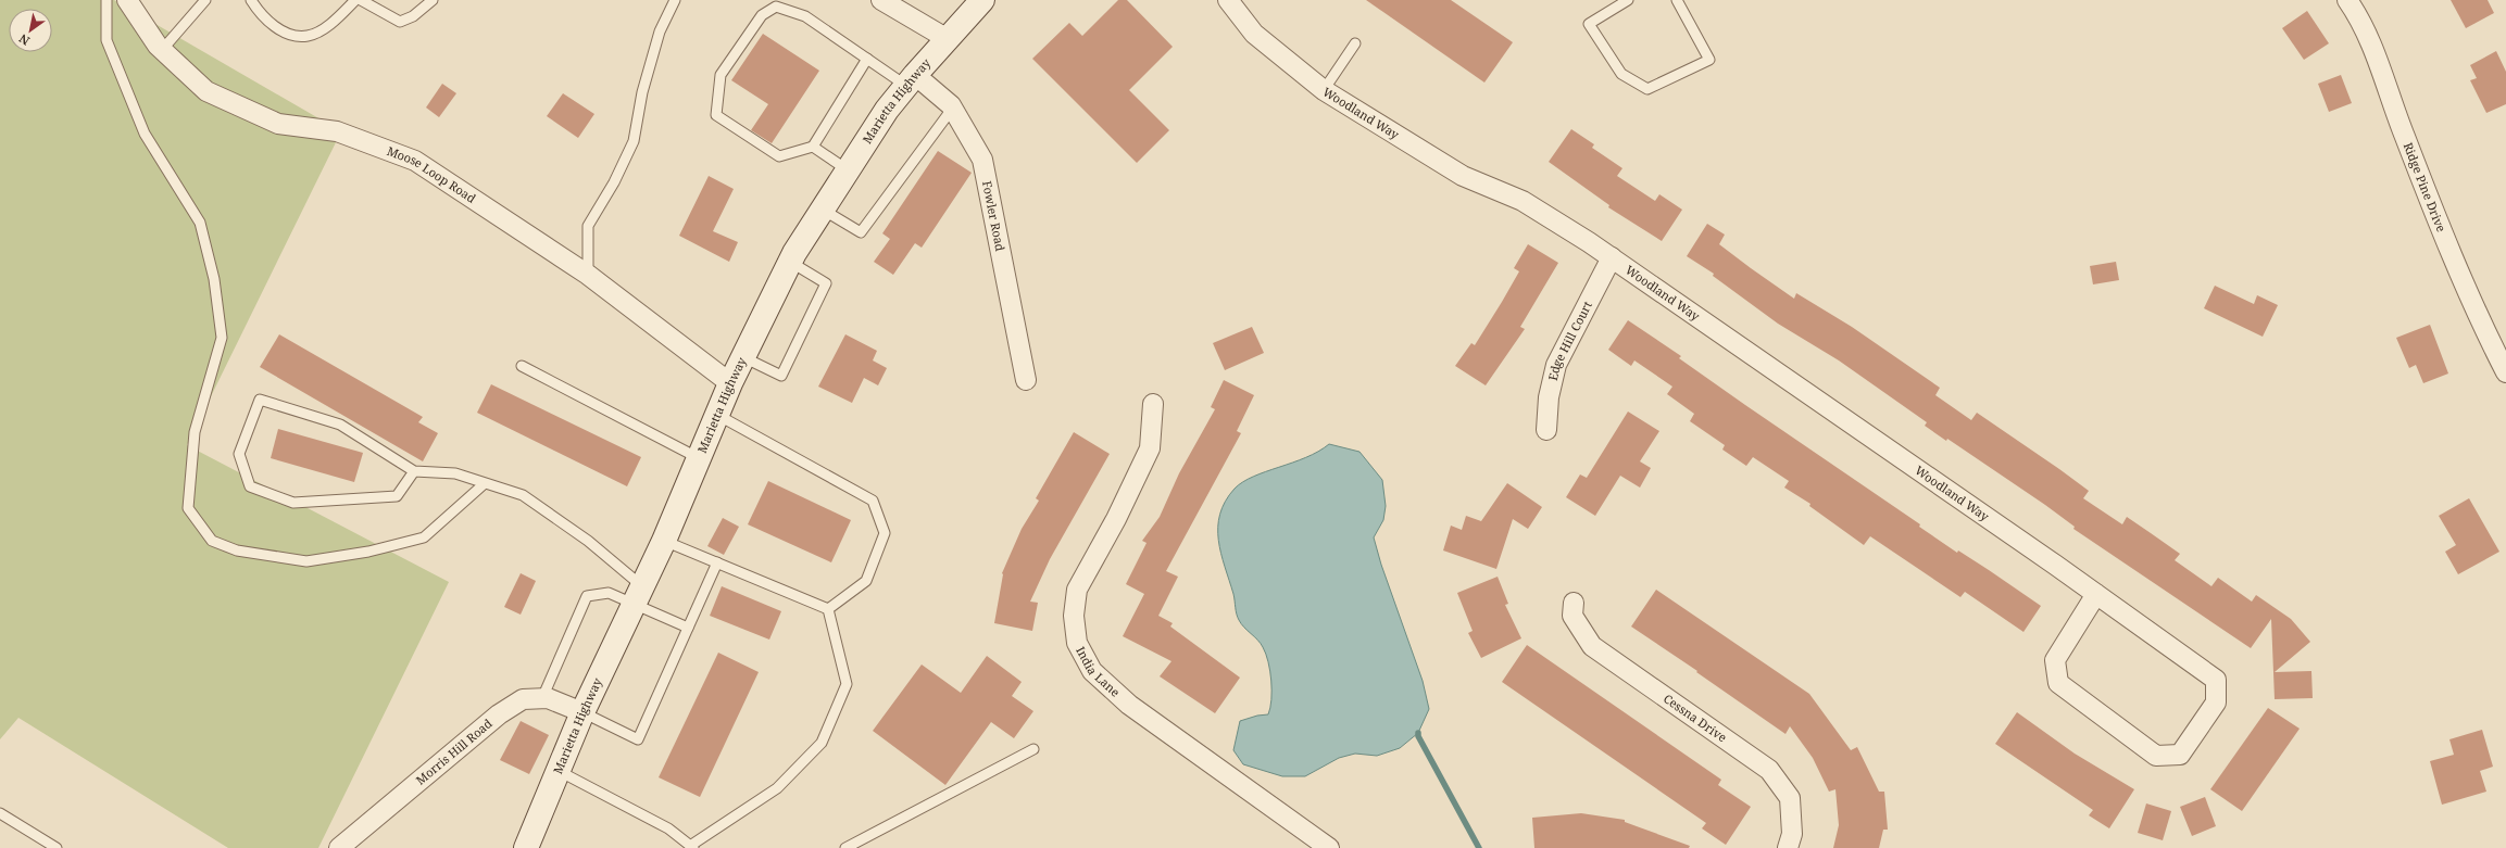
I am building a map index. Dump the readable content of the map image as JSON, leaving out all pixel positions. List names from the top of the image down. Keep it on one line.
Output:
{"streets":{"main road":["Marietta Highway"],"street":["Woodland Way","Moose Loop Road","Ridge Pine Drive","Fowler Road","Edge Hill Court","India Lane","Cessna Drive","Morris Hill Road"]},"crossings":[["Marietta Highway","Moose Loop Road"],["Marietta Highway","Fowler Road"],["Marietta Highway","Morris Hill Road"],["Woodland Way","Edge Hill Court"]],"north":"bottom left"}
